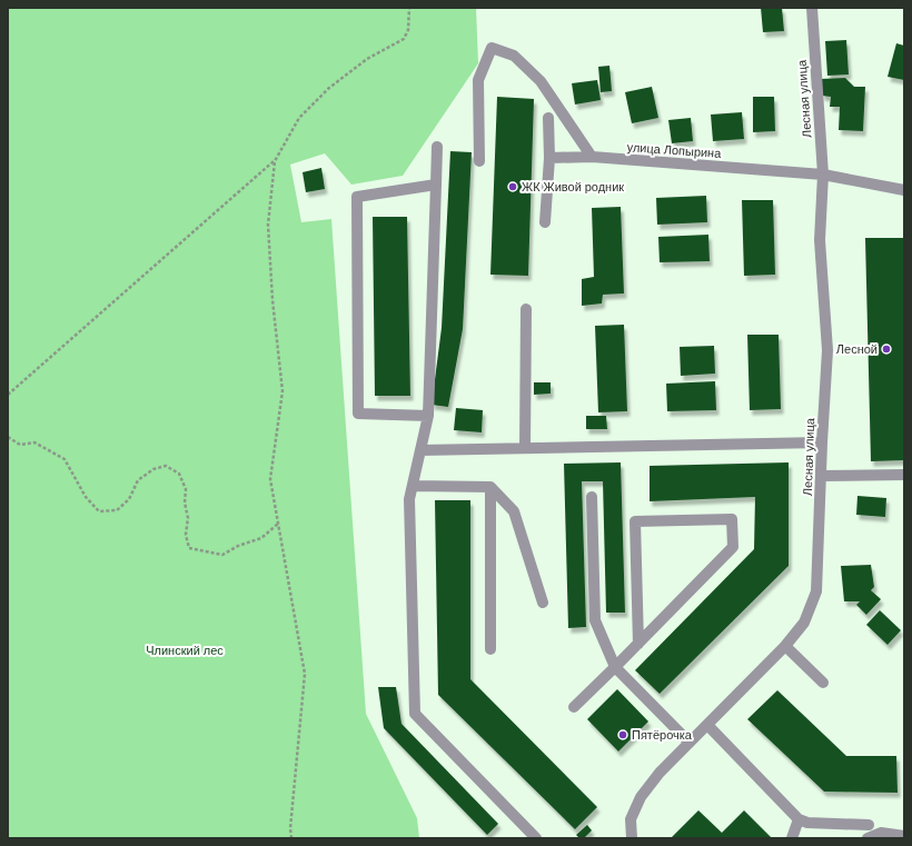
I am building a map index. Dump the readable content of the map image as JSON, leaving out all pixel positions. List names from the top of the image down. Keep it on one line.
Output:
{"streets":{"street":["Лесная улица","улица Лопырина"]},"crossings":[["Лесная улица","улица Лопырина"]],"parks":["Члинский лес"],"places":["ЖК Живой родник","Лесной","Пятёрочка"]}
